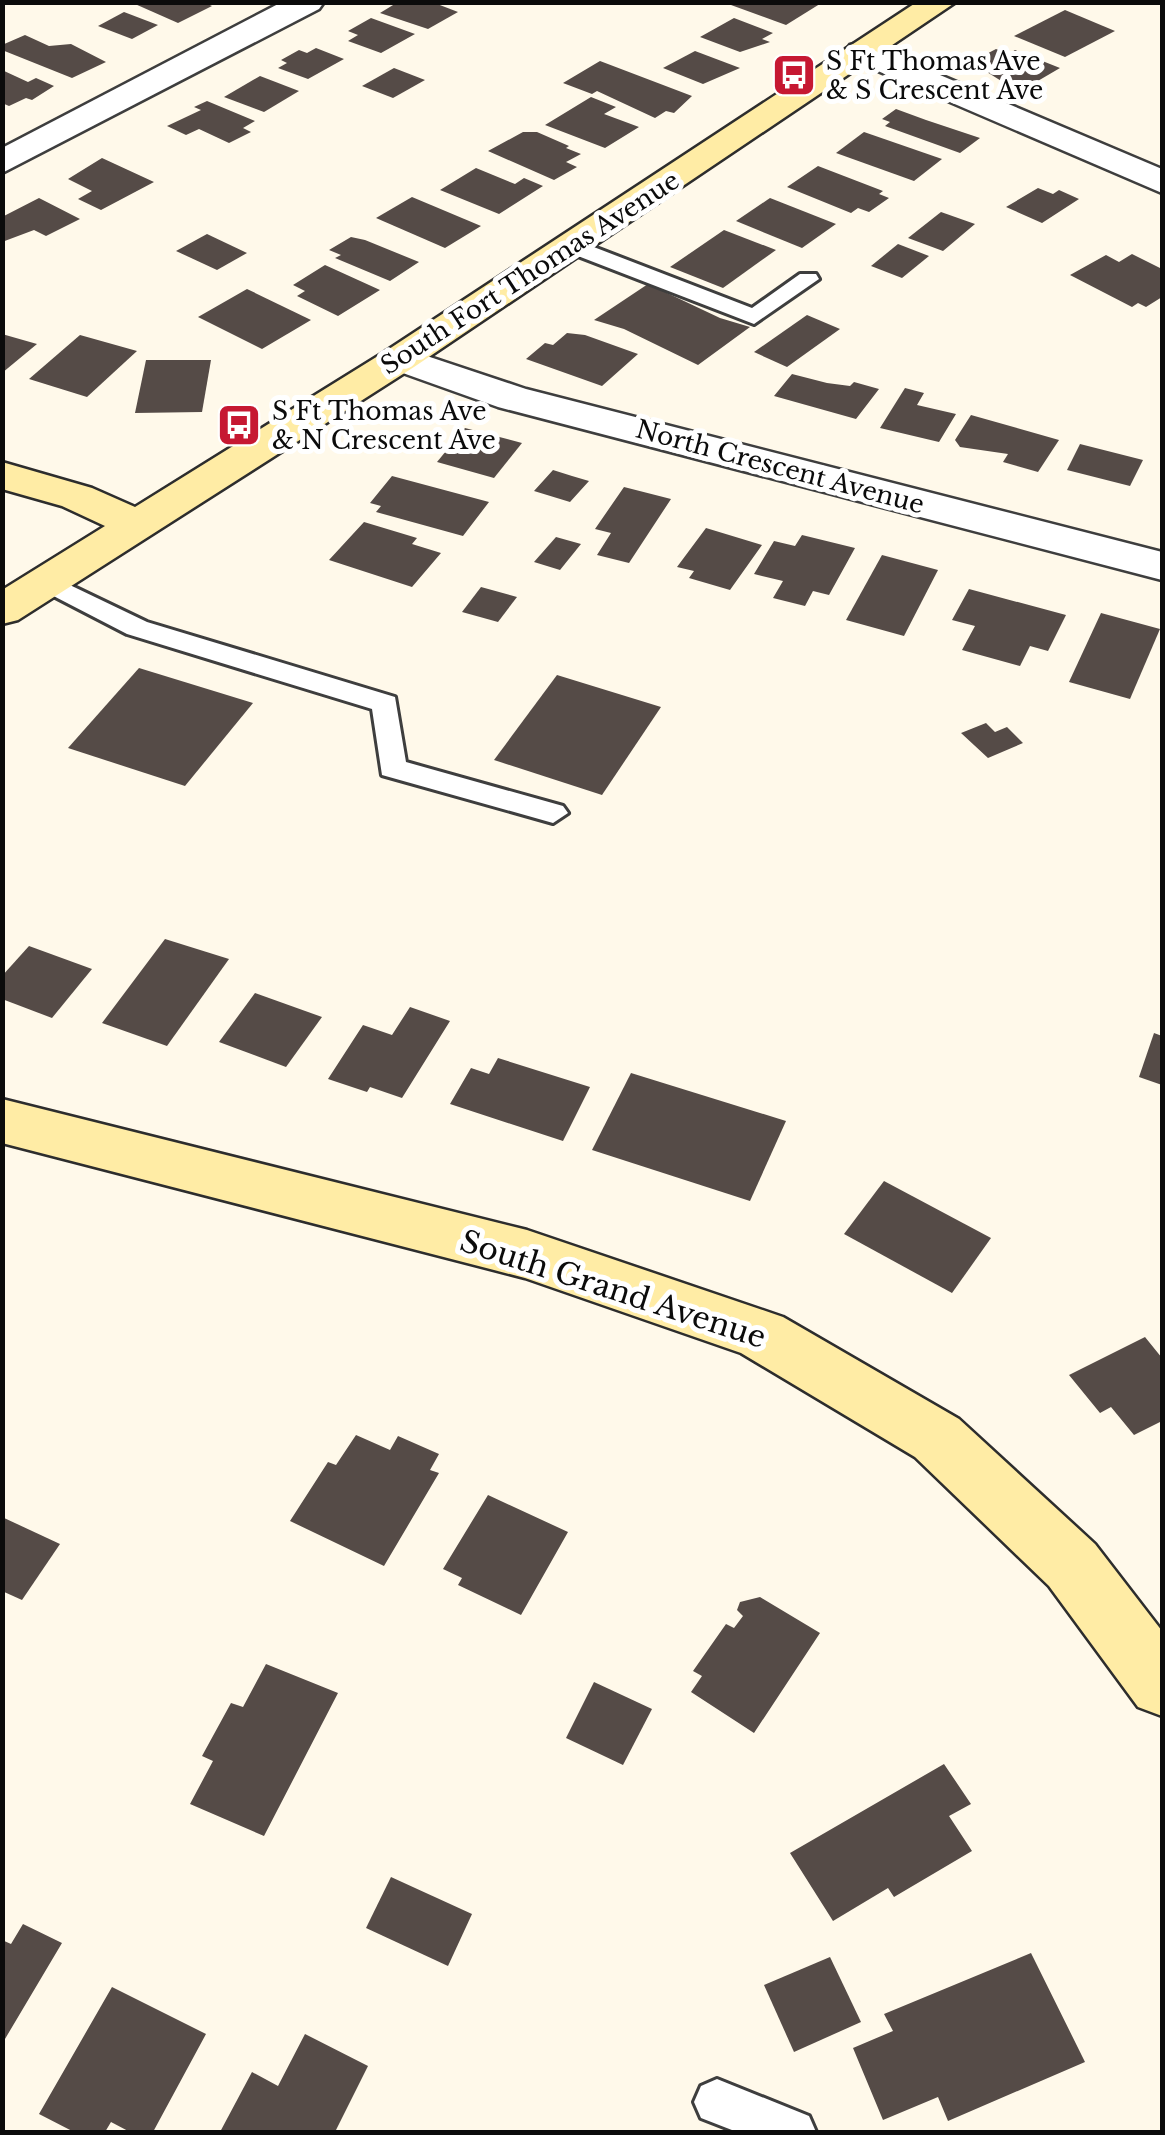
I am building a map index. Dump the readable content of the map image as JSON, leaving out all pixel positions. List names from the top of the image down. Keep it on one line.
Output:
{"streets":{"main road":["South Fort Thomas Avenue","South Grand Avenue"],"street":["North Crescent Avenue"]},"crossings":[["South Fort Thomas Avenue","North Crescent Avenue"]],"places":{"bus stop":["S Ft Thomas Ave & S Crescent Ave","S Ft Thomas Ave & N Crescent Ave"]}}
